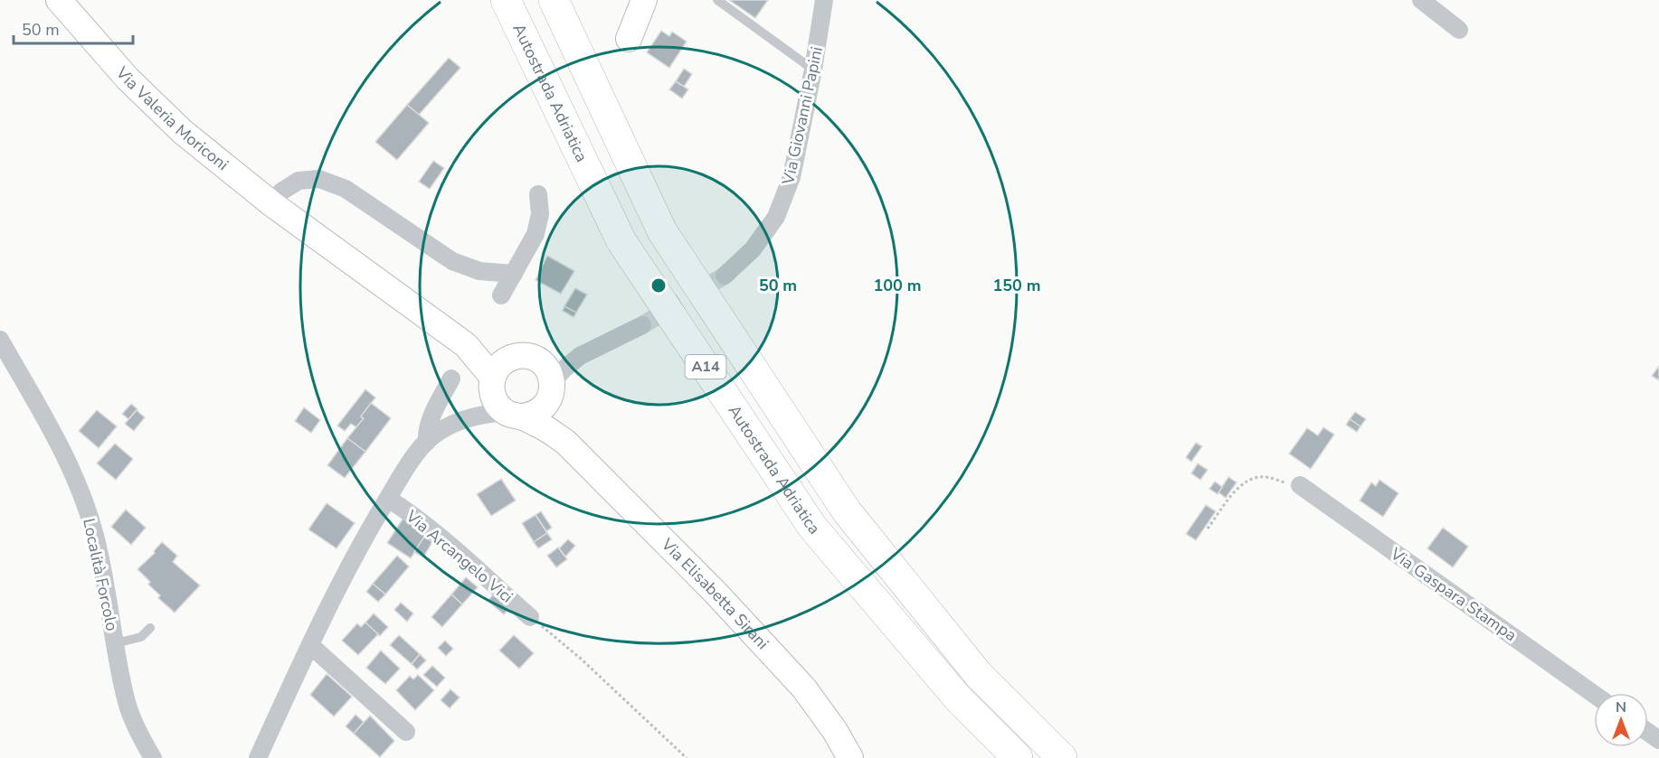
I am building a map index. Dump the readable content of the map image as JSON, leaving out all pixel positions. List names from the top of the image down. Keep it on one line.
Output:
{"streets":{"highway":["Autostrada Adriatica","A14"],"main road":["Via Valeria Moriconi","Via Elisabetta Sirani"],"street":["Via Giovanni Papini","Via Arcangelo Vici","Località Forcolo","Via Gaspara Stampa"]},"crossings":[["Via Valeria Moriconi","Via Elisabetta Sirani"]],"scale_bar":"50 m","north":"top","rings":["50 m","100 m","150 m"]}
